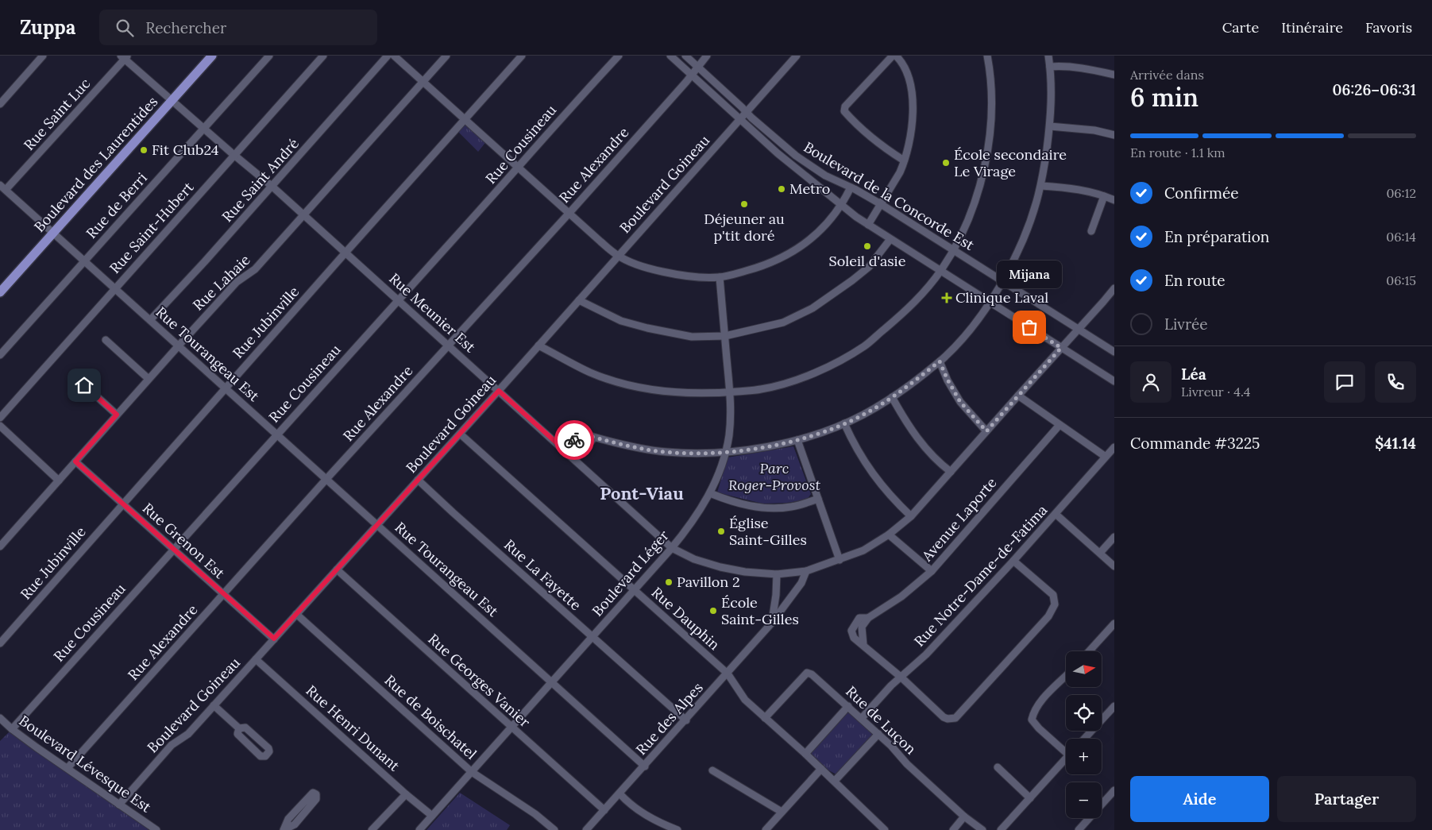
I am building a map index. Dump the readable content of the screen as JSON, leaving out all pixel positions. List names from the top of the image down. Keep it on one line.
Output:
{"streets":{"main road":["Boulevard des Laurentides"],"street":["Rue Saint Luc","Rue Cousineau","Rue Alexandre","Rue Saint André","Boulevard Goineau","Boulevard de la Concorde Est","Rue de Berri","Rue Saint-Hubert","Rue Lahaie","Rue Meunier Est","Rue Jubinville","Rue Tourangeau Est","Avenue Laporte","Rue Grenon Est","Boulevard Léger","Rue La Fayette","Rue Notre-Dame-de-Fatima","Rue Dauphin","Rue Georges Vanier","Rue de Boischatel","Rue des Alpes","Rue de Luçon","Rue Henri Dunant","Boulevard Lévesque Est"]},"crossings":[["Rue Saint Luc","Rue Meunier Est"],["Rue Saint Luc","Rue Tourangeau Est"],["Rue Cousineau","Rue Meunier Est"],["Rue Cousineau","Rue Tourangeau Est"],["Rue Cousineau","Rue Grenon Est"],["Rue Cousineau","Boulevard Lévesque Est"],["Boulevard des Laurentides","Rue Meunier Est"],["Boulevard des Laurentides","Rue Tourangeau Est"],["Rue Alexandre","Boulevard de la Concorde Est"],["Rue Alexandre","Rue Meunier Est"],["Rue Alexandre","Rue Tourangeau Est"],["Rue Alexandre","Rue Grenon Est"],["Rue Alexandre","Boulevard Lévesque Est"],["Rue Saint André","Rue Meunier Est"],["Rue Saint André","Rue Tourangeau Est"],["Boulevard Goineau","Boulevard de la Concorde Est"],["Boulevard Goineau","Rue Meunier Est"],["Boulevard Goineau","Rue Tourangeau Est"],["Boulevard Goineau","Rue Grenon Est"],["Boulevard Goineau","Rue La Fayette"],["Boulevard Goineau","Rue Dauphin"],["Boulevard Goineau","Rue Georges Vanier"],["Boulevard Goineau","Rue de Boischatel"],["Boulevard Goineau","Rue Henri Dunant"],["Boulevard Goineau","Boulevard Lévesque Est"],["Boulevard de la Concorde Est","Rue Meunier Est"],["Rue de Berri","Rue Meunier Est"],["Rue de Berri","Rue Tourangeau Est"],["Rue Saint-Hubert","Rue Meunier Est"],["Rue Saint-Hubert","Rue Tourangeau Est"],["Rue Lahaie","Rue Meunier Est"],["Rue Lahaie","Rue Tourangeau Est"],["Rue Lahaie","Rue Grenon Est"],["Rue Meunier Est","Rue Jubinville"],["Rue Meunier Est","Boulevard Léger"],["Rue Meunier Est","Rue des Alpes"],["Rue Jubinville","Rue Tourangeau Est"],["Rue Jubinville","Rue Grenon Est"],["Rue Tourangeau Est","Boulevard Léger"],["Rue Tourangeau Est","Rue des Alpes"],["Avenue Laporte","Rue Notre-Dame-de-Fatima"],["Boulevard Léger","Rue La Fayette"],["Boulevard Léger","Rue Dauphin"],["Boulevard Léger","Rue Georges Vanier"],["Boulevard Léger","Rue de Boischatel"],["Boulevard Léger","Rue Henri Dunant"],["Rue La Fayette","Rue des Alpes"],["Rue Notre-Dame-de-Fatima","Rue de Luçon"],["Rue Dauphin","Rue des Alpes"],["Rue Dauphin","Rue de Luçon"],["Rue Georges Vanier","Rue des Alpes"]],"districts":["Pont-Viau"],"parks":["Parc Roger-Provost"],"places":{"other":["Fit Club24","École secondaire Le Virage","Metro","Déjeuner au p'tit doré","Soleil d'asie","Mijana","Église Saint-Gilles","Pavillon 2","École Saint-Gilles"],"health":["Clinique Laval"]},"north":"right","page":{"header":"Zuppa","search":"Rechercher","nav":["Carte","Itinéraire","Favoris"],"heading":["6 min","Arrivée dans","06:26–06:31"],"panel":["Léa","Livreur · 4.4","Commande #3225","$41.14"],"bar":"En route · 1.1 km","list":[["Confirmée","06:12"],["En préparation","06:14"],["En route","06:15"],"Livrée"],"bubble":"Mijana","map_buttons":["+","−"],"buttons":["Aide","Partager"]}}
